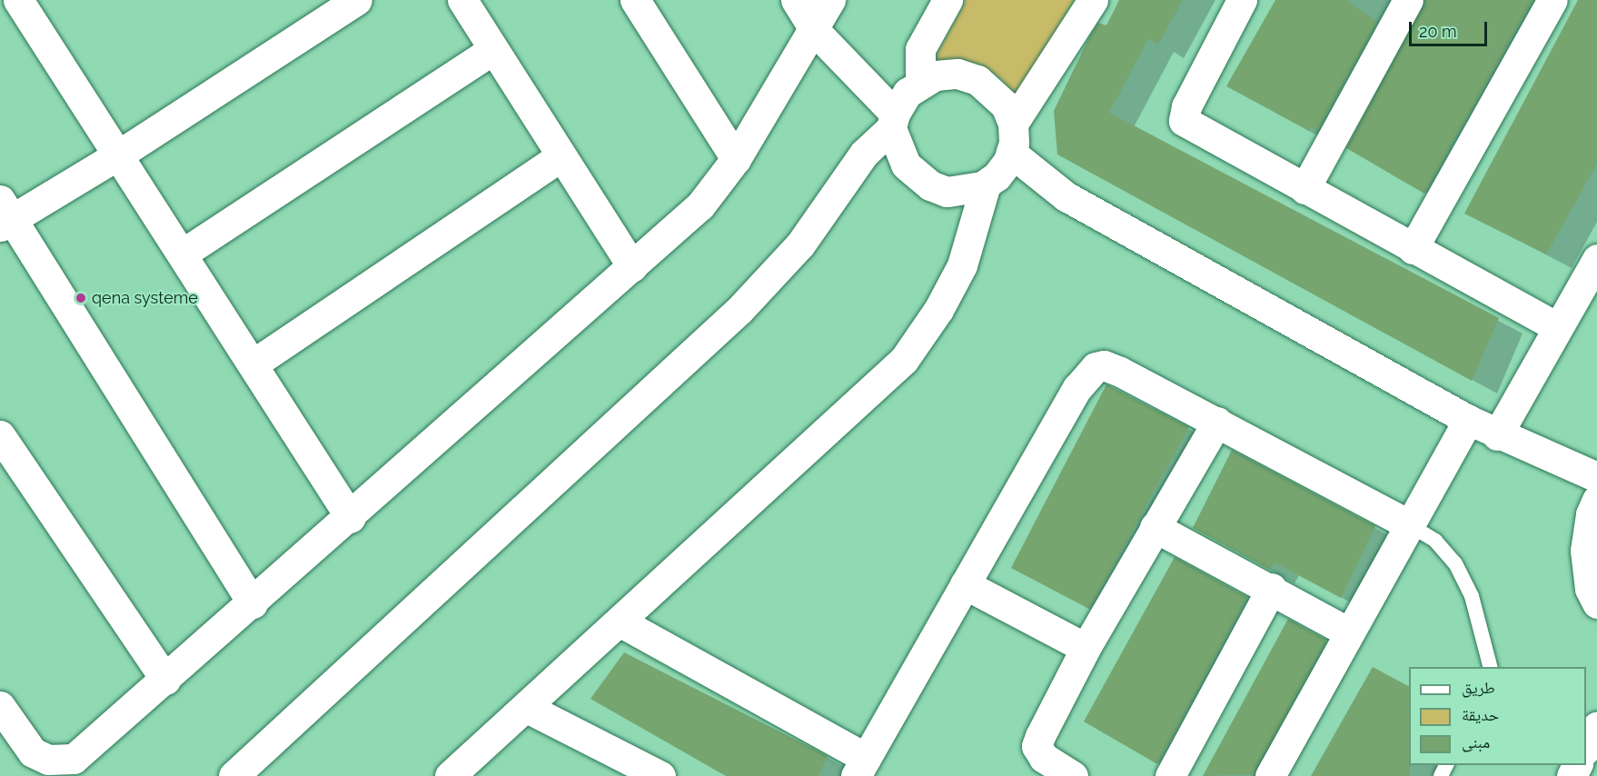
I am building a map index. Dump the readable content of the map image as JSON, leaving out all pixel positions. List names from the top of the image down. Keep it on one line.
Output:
{"places":["qena systeme"],"legend":["طريق","حديقة","مبنى"],"scale_bar":"20 m"}
